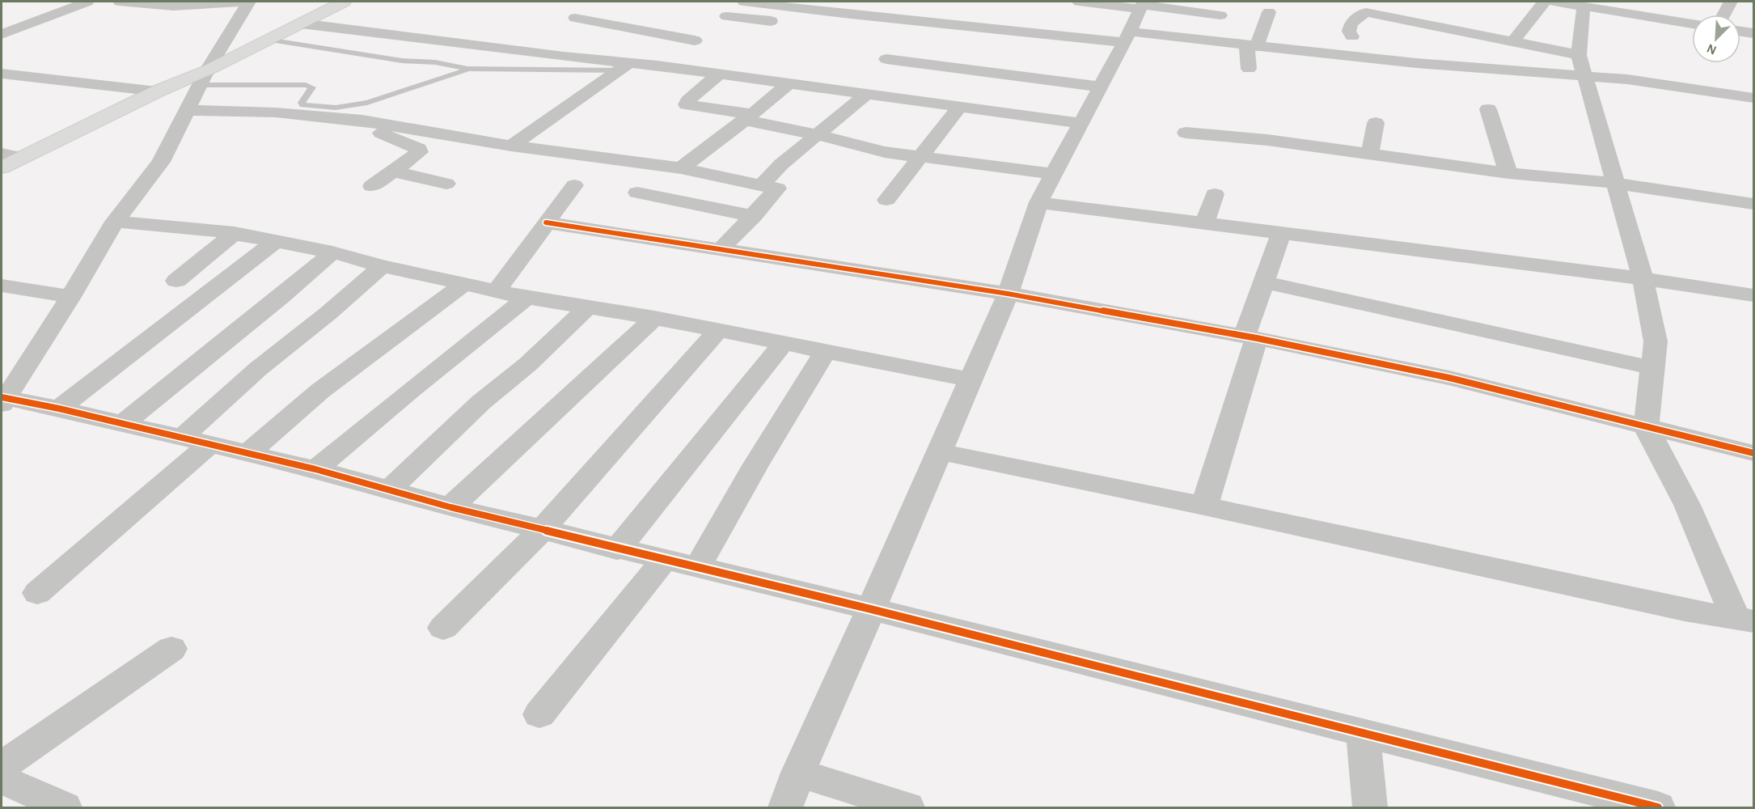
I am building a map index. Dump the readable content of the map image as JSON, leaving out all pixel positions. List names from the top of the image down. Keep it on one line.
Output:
{"north":"bottom left"}
